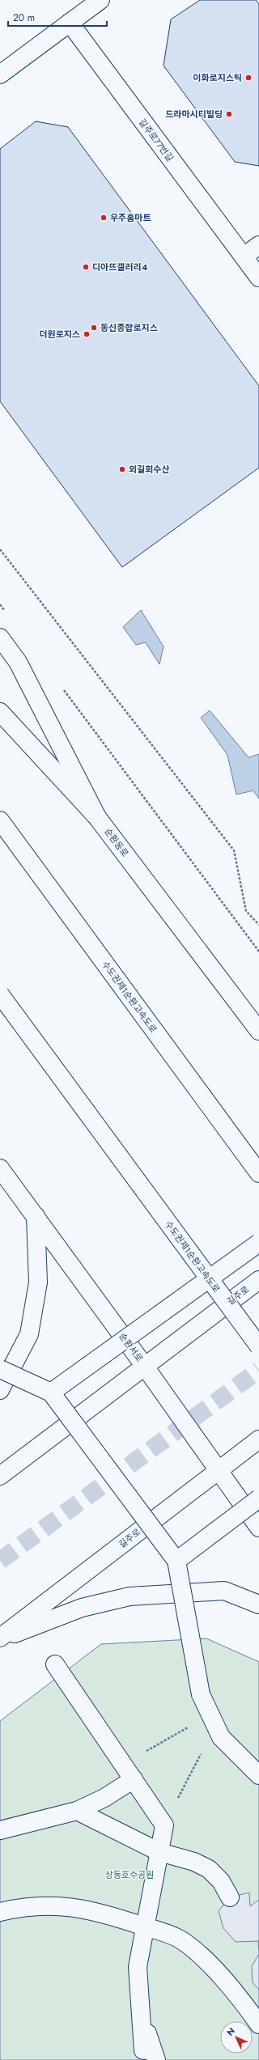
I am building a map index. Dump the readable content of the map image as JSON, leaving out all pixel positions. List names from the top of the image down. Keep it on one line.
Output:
{"streets":{"main road":["길주로77번길","순환동로","수도권제1순환고속도로","길주로","순환서로"]},"crossings":[["길주로","순환서로"]],"parks":["상동호수공원"],"places":["이화로지스틱","드라마시티빌딩","우주홈마트","디아뜨갤러리4","동신종합로지스","더원로지스","외길회수산"],"scale_bar":"20 m","north":"top left"}
